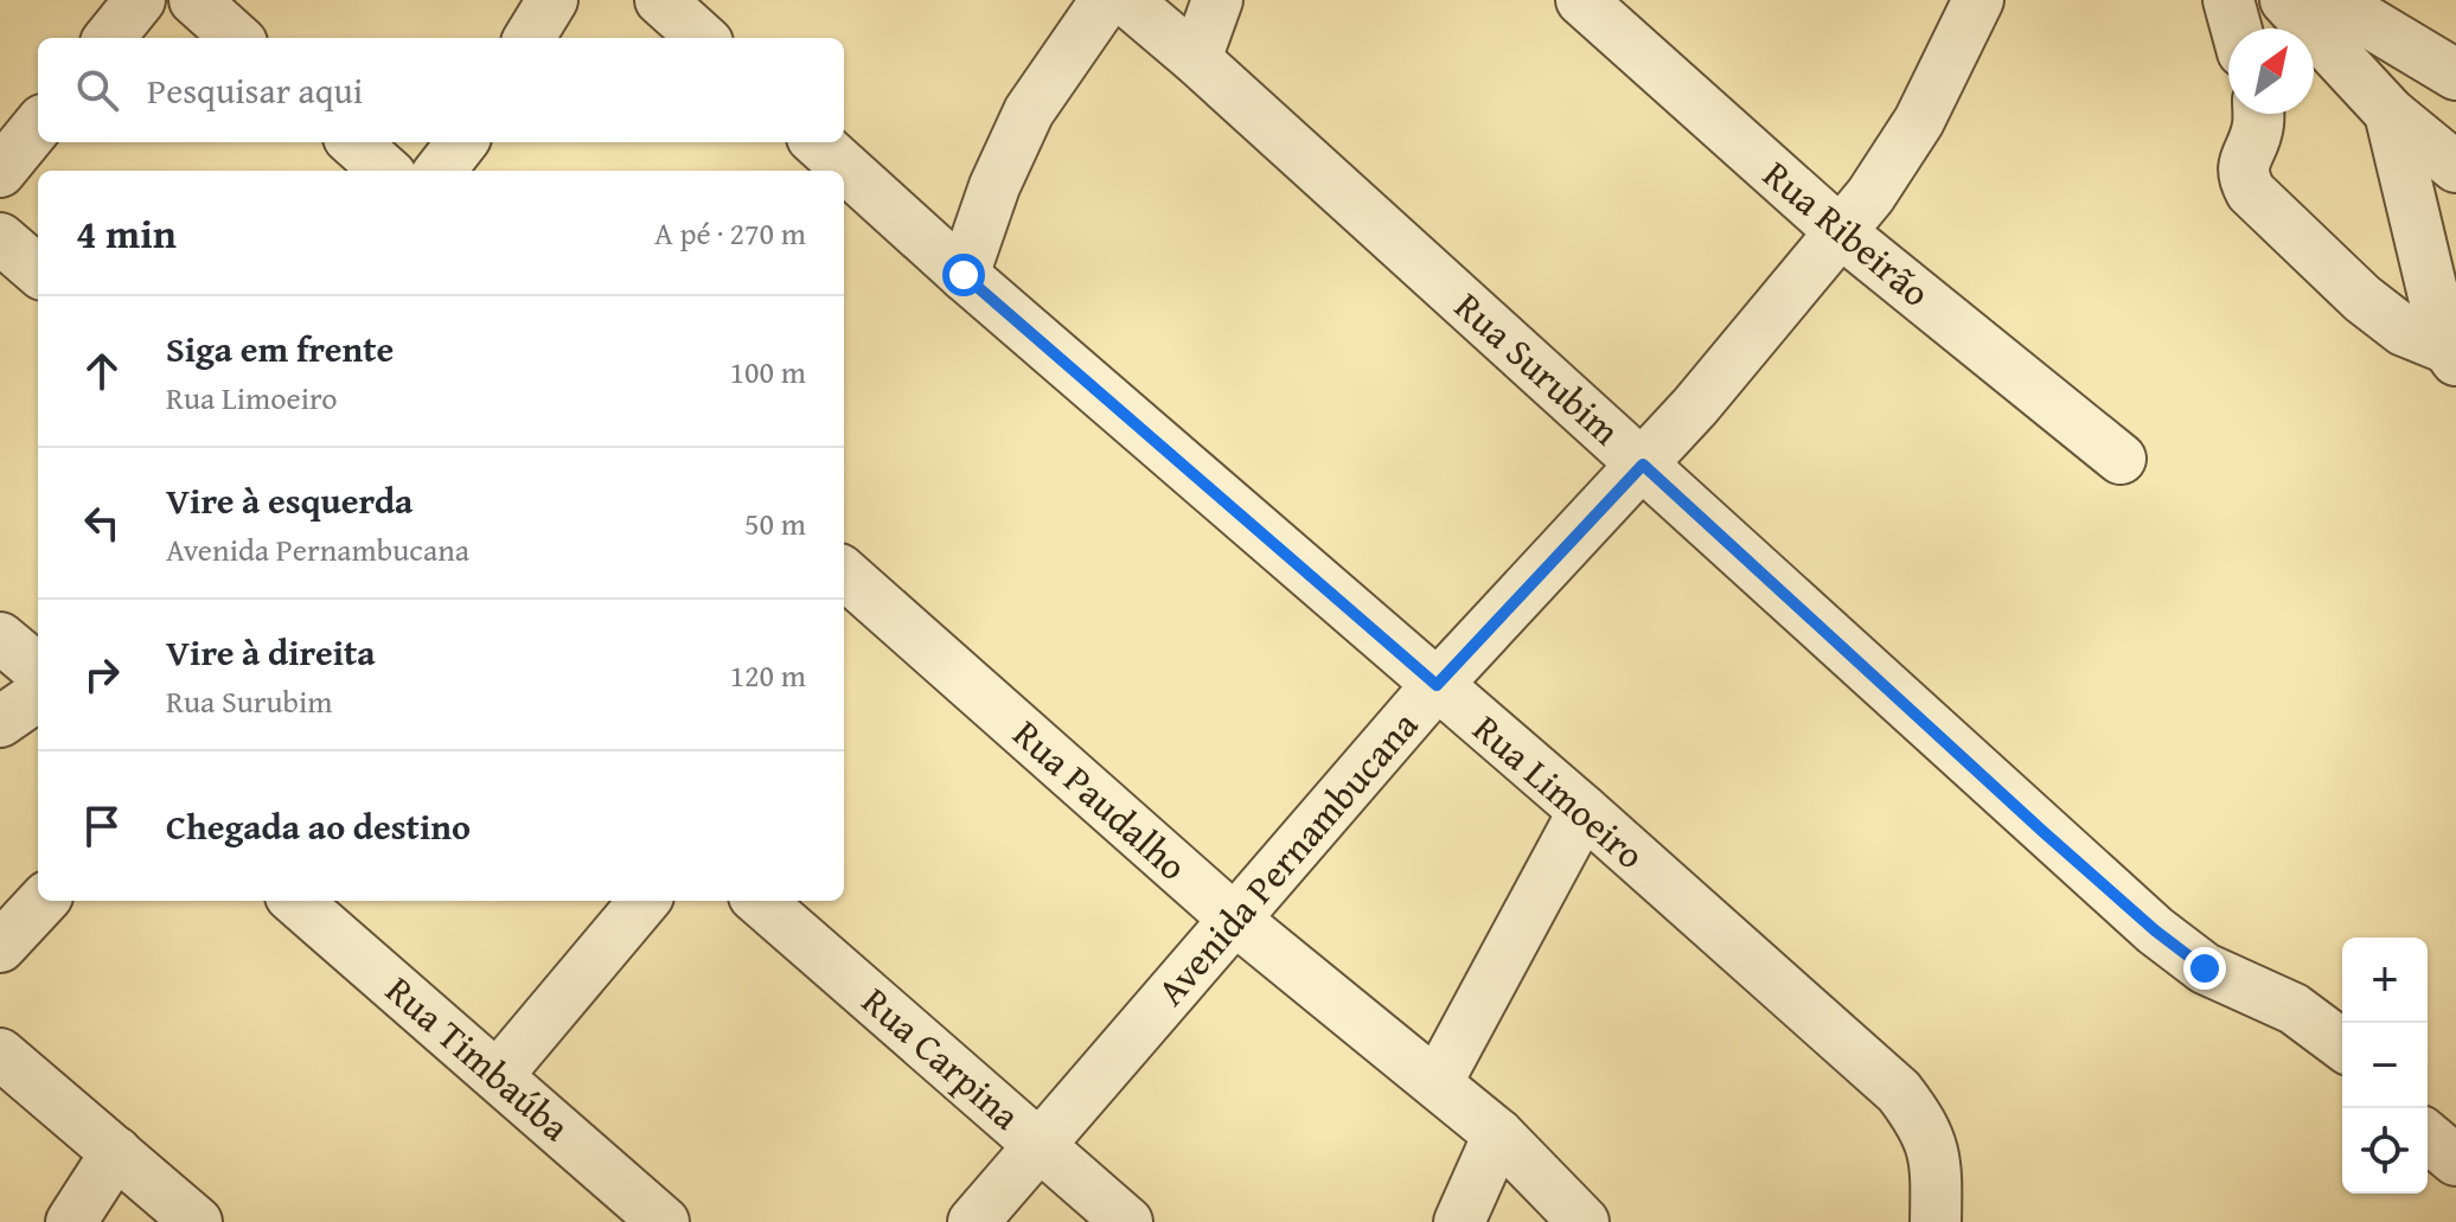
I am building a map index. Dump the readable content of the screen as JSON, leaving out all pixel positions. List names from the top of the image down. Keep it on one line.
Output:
{"streets":{"street":["Rua Ribeirão","Rua Surubim","Rua Limoeiro","Rua Paudalho","Avenida Pernambucana","Rua Timbaúba","Rua Carpina"]},"crossings":[["Rua Ribeirão","Avenida Pernambucana"],["Rua Surubim","Avenida Pernambucana"],["Rua Limoeiro","Avenida Pernambucana"],["Rua Paudalho","Avenida Pernambucana"],["Avenida Pernambucana","Rua Carpina"]],"north":"top right","page":{"search":"Pesquisar aqui","heading":["4 min","A pé · 270 m"],"list":[["Siga em frente","Rua Limoeiro","100 m"],["Vire à esquerda","Avenida Pernambucana","50 m"],["Vire à direita","Rua Surubim","120 m"],"Chegada ao destino"],"map_buttons":["+","−"]}}
